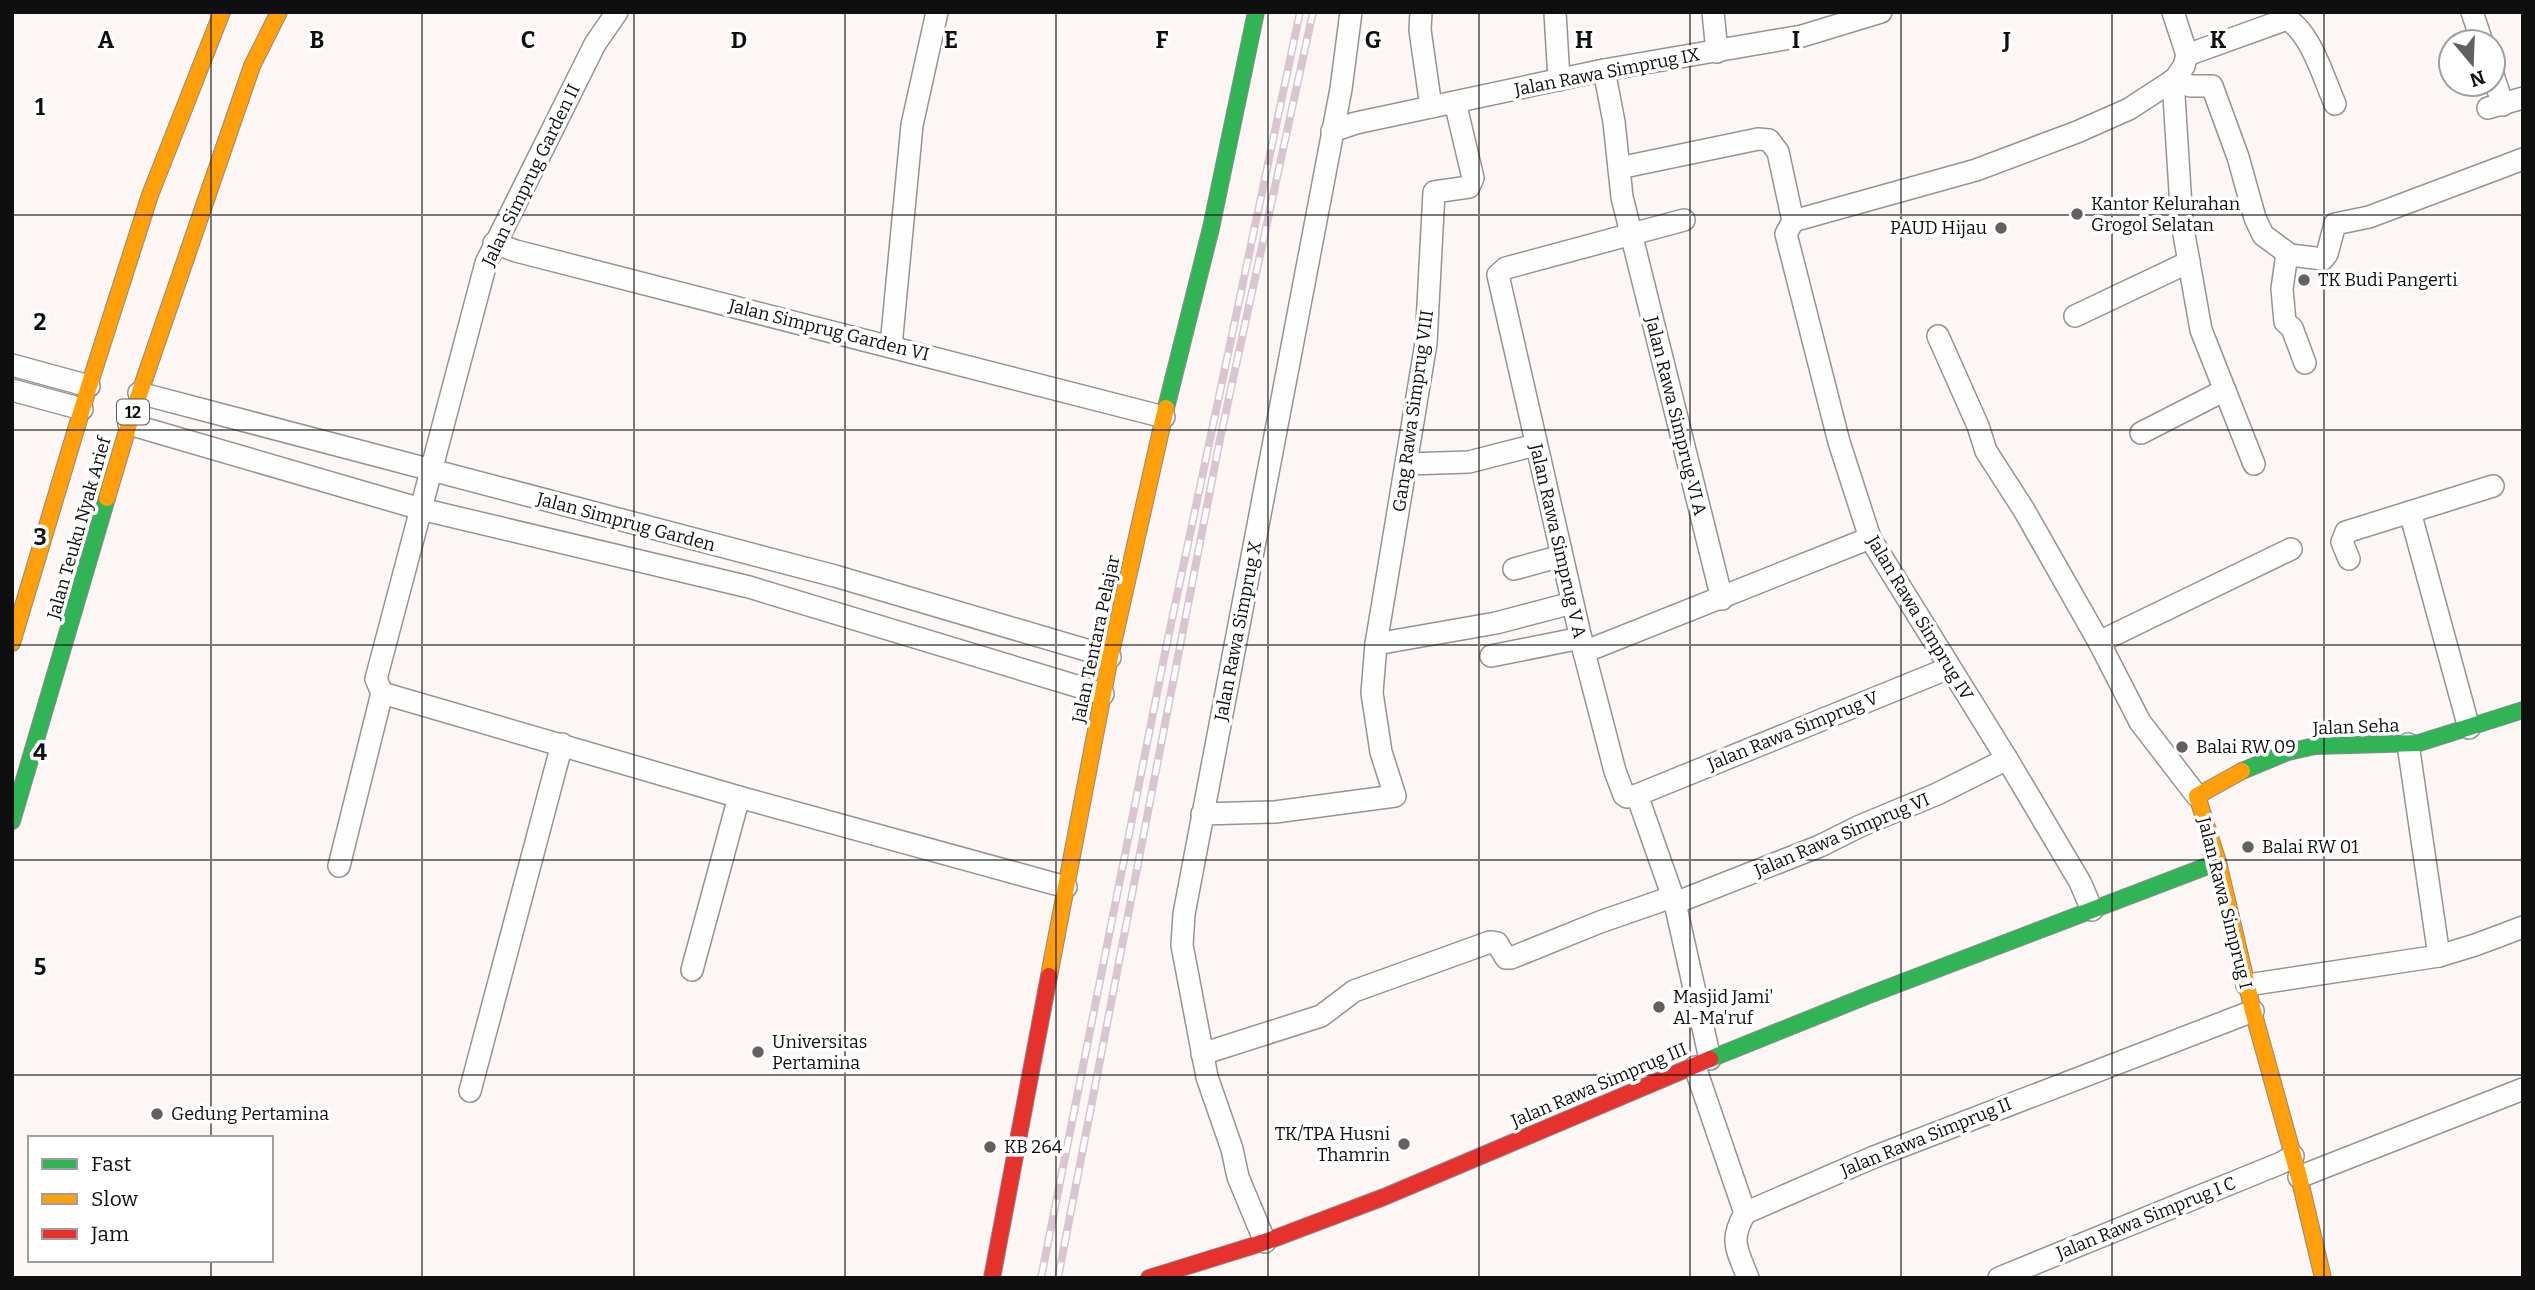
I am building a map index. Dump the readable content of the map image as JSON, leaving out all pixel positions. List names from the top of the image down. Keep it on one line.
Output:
{"streets":{"main road":["12","Jalan Teuku Nyak Arief","Jalan Tentara Pelajar","Jalan Seha","Jalan Rawa Simprug I","Jalan Rawa Simprug III"],"street":["Jalan Rawa Simprug IX","Jalan Simprug Garden II","Jalan Simprug Garden VI","Gang Rawa Simprug VIII","Jalan Rawa Simprug VI A","Jalan Simprug Garden","Jalan Rawa Simprug V A","Jalan Rawa Simprug IV","Jalan Rawa Simprug X","Jalan Rawa Simprug V","Jalan Rawa Simprug VI","Jalan Rawa Simprug II","Jalan Rawa Simprug I C"]},"crossings":[["Jalan Rawa Simprug IX","Gang Rawa Simprug VIII"],["Jalan Rawa Simprug IX","Jalan Rawa Simprug VI A"],["Jalan Rawa Simprug IX","Jalan Rawa Simprug X"],["Jalan Simprug Garden II","Jalan Simprug Garden VI"],["Jalan Simprug Garden II","Jalan Simprug Garden"],["Jalan Simprug Garden VI","Jalan Tentara Pelajar"],["Gang Rawa Simprug VIII","Jalan Rawa Simprug X"],["Jalan Rawa Simprug VI A","Jalan Rawa Simprug V A"],["Jalan Rawa Simprug VI A","Jalan Rawa Simprug IV"],["Jalan Simprug Garden","Jalan Teuku Nyak Arief"],["Jalan Simprug Garden","Jalan Tentara Pelajar"],["Jalan Rawa Simprug V A","Jalan Rawa Simprug V"],["Jalan Rawa Simprug IV","Jalan Rawa Simprug V"],["Jalan Rawa Simprug IV","Jalan Rawa Simprug VI"],["Jalan Rawa Simprug IV","Jalan Rawa Simprug III"],["Jalan Rawa Simprug X","Jalan Rawa Simprug VI"],["Jalan Rawa Simprug X","Jalan Rawa Simprug III"],["Jalan Seha","Jalan Rawa Simprug I"],["Jalan Rawa Simprug I","Jalan Rawa Simprug III"],["Jalan Rawa Simprug I","Jalan Rawa Simprug II"],["Jalan Rawa Simprug I","Jalan Rawa Simprug I C"]],"places":["Kantor Kelurahan Grogol Selatan","PAUD Hijau","TK Budi Pangerti","Balai RW 09","Balai RW 01","Masjid Jami' Al-Ma'ruf","Universitas Pertamina","Gedung Pertamina","TK/TPA Husni Thamrin","KB 264"],"legend":["Fast","Slow","Jam"],"north":"bottom","grid":{"columns":["A","B","C","D","E","F","G","H","I","J","K"],"rows":["1","2","3","4","5"]}}
